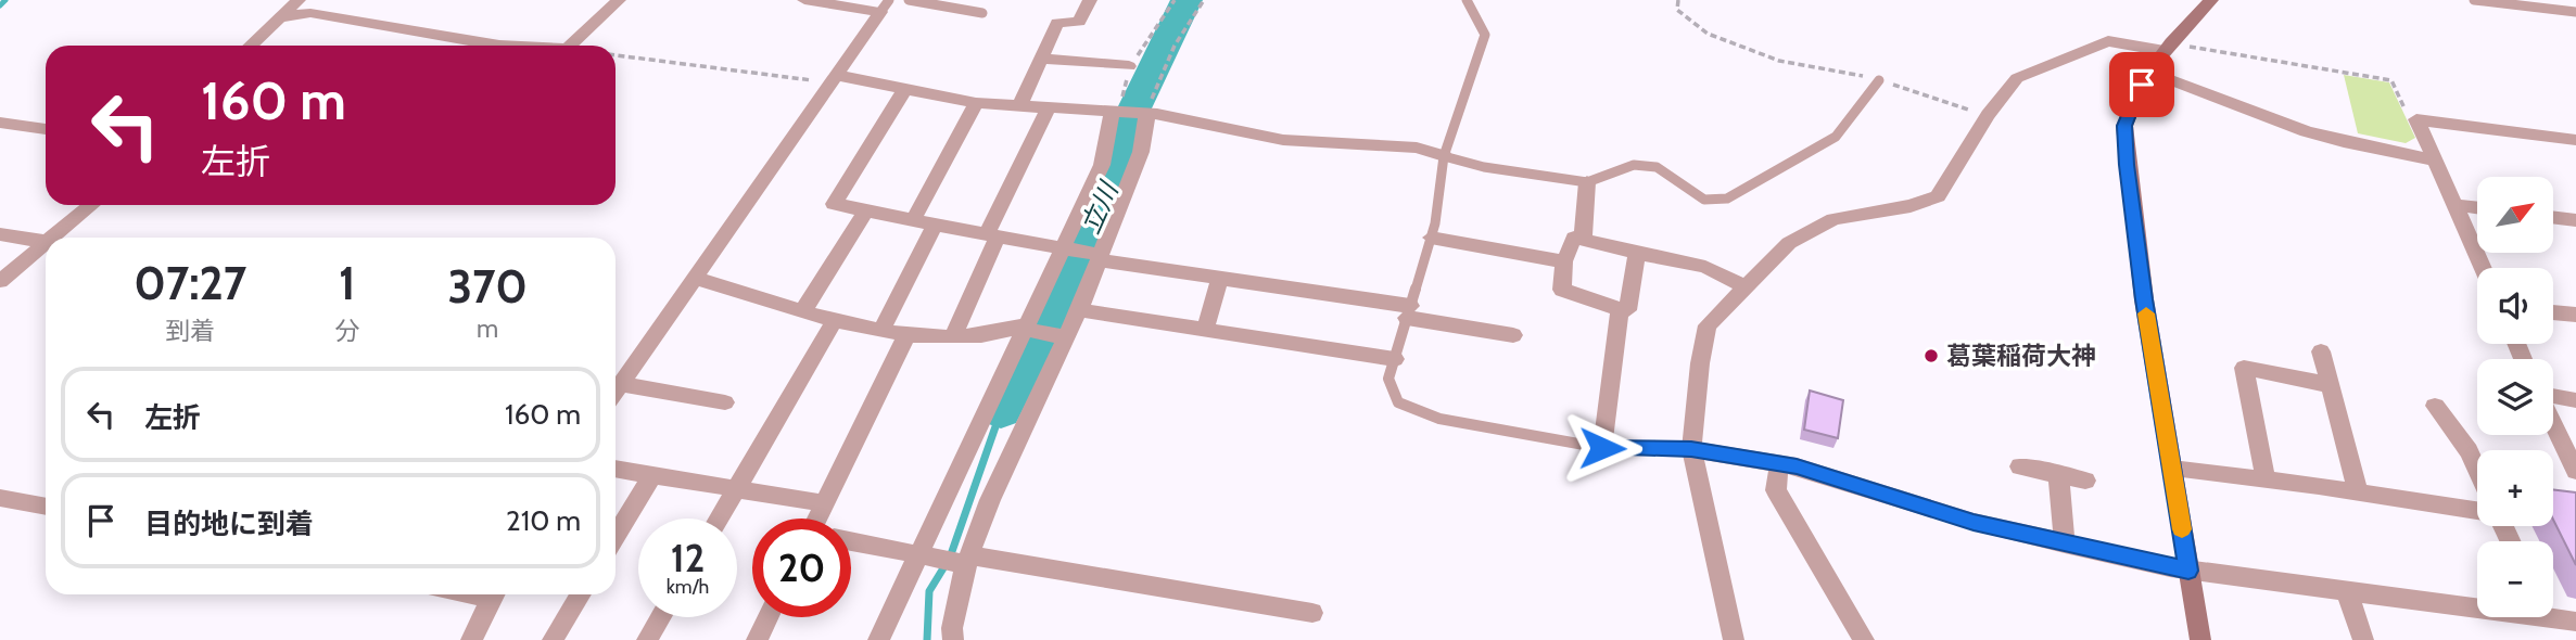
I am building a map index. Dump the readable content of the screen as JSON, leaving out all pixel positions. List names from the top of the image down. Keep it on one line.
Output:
{"water":["立川"],"places":["葛葉稲荷大神"],"north":"top right","page":{"turn":["160 m","左折"],"map_buttons":["+","−"],"eta":["07:27","到着","1","分","370","m"],"list":[{"name":"左折","value":"160 m"},{"name":"目的地に到着","value":"210 m"}],"speed":"12 km/h","limit":"20"}}
